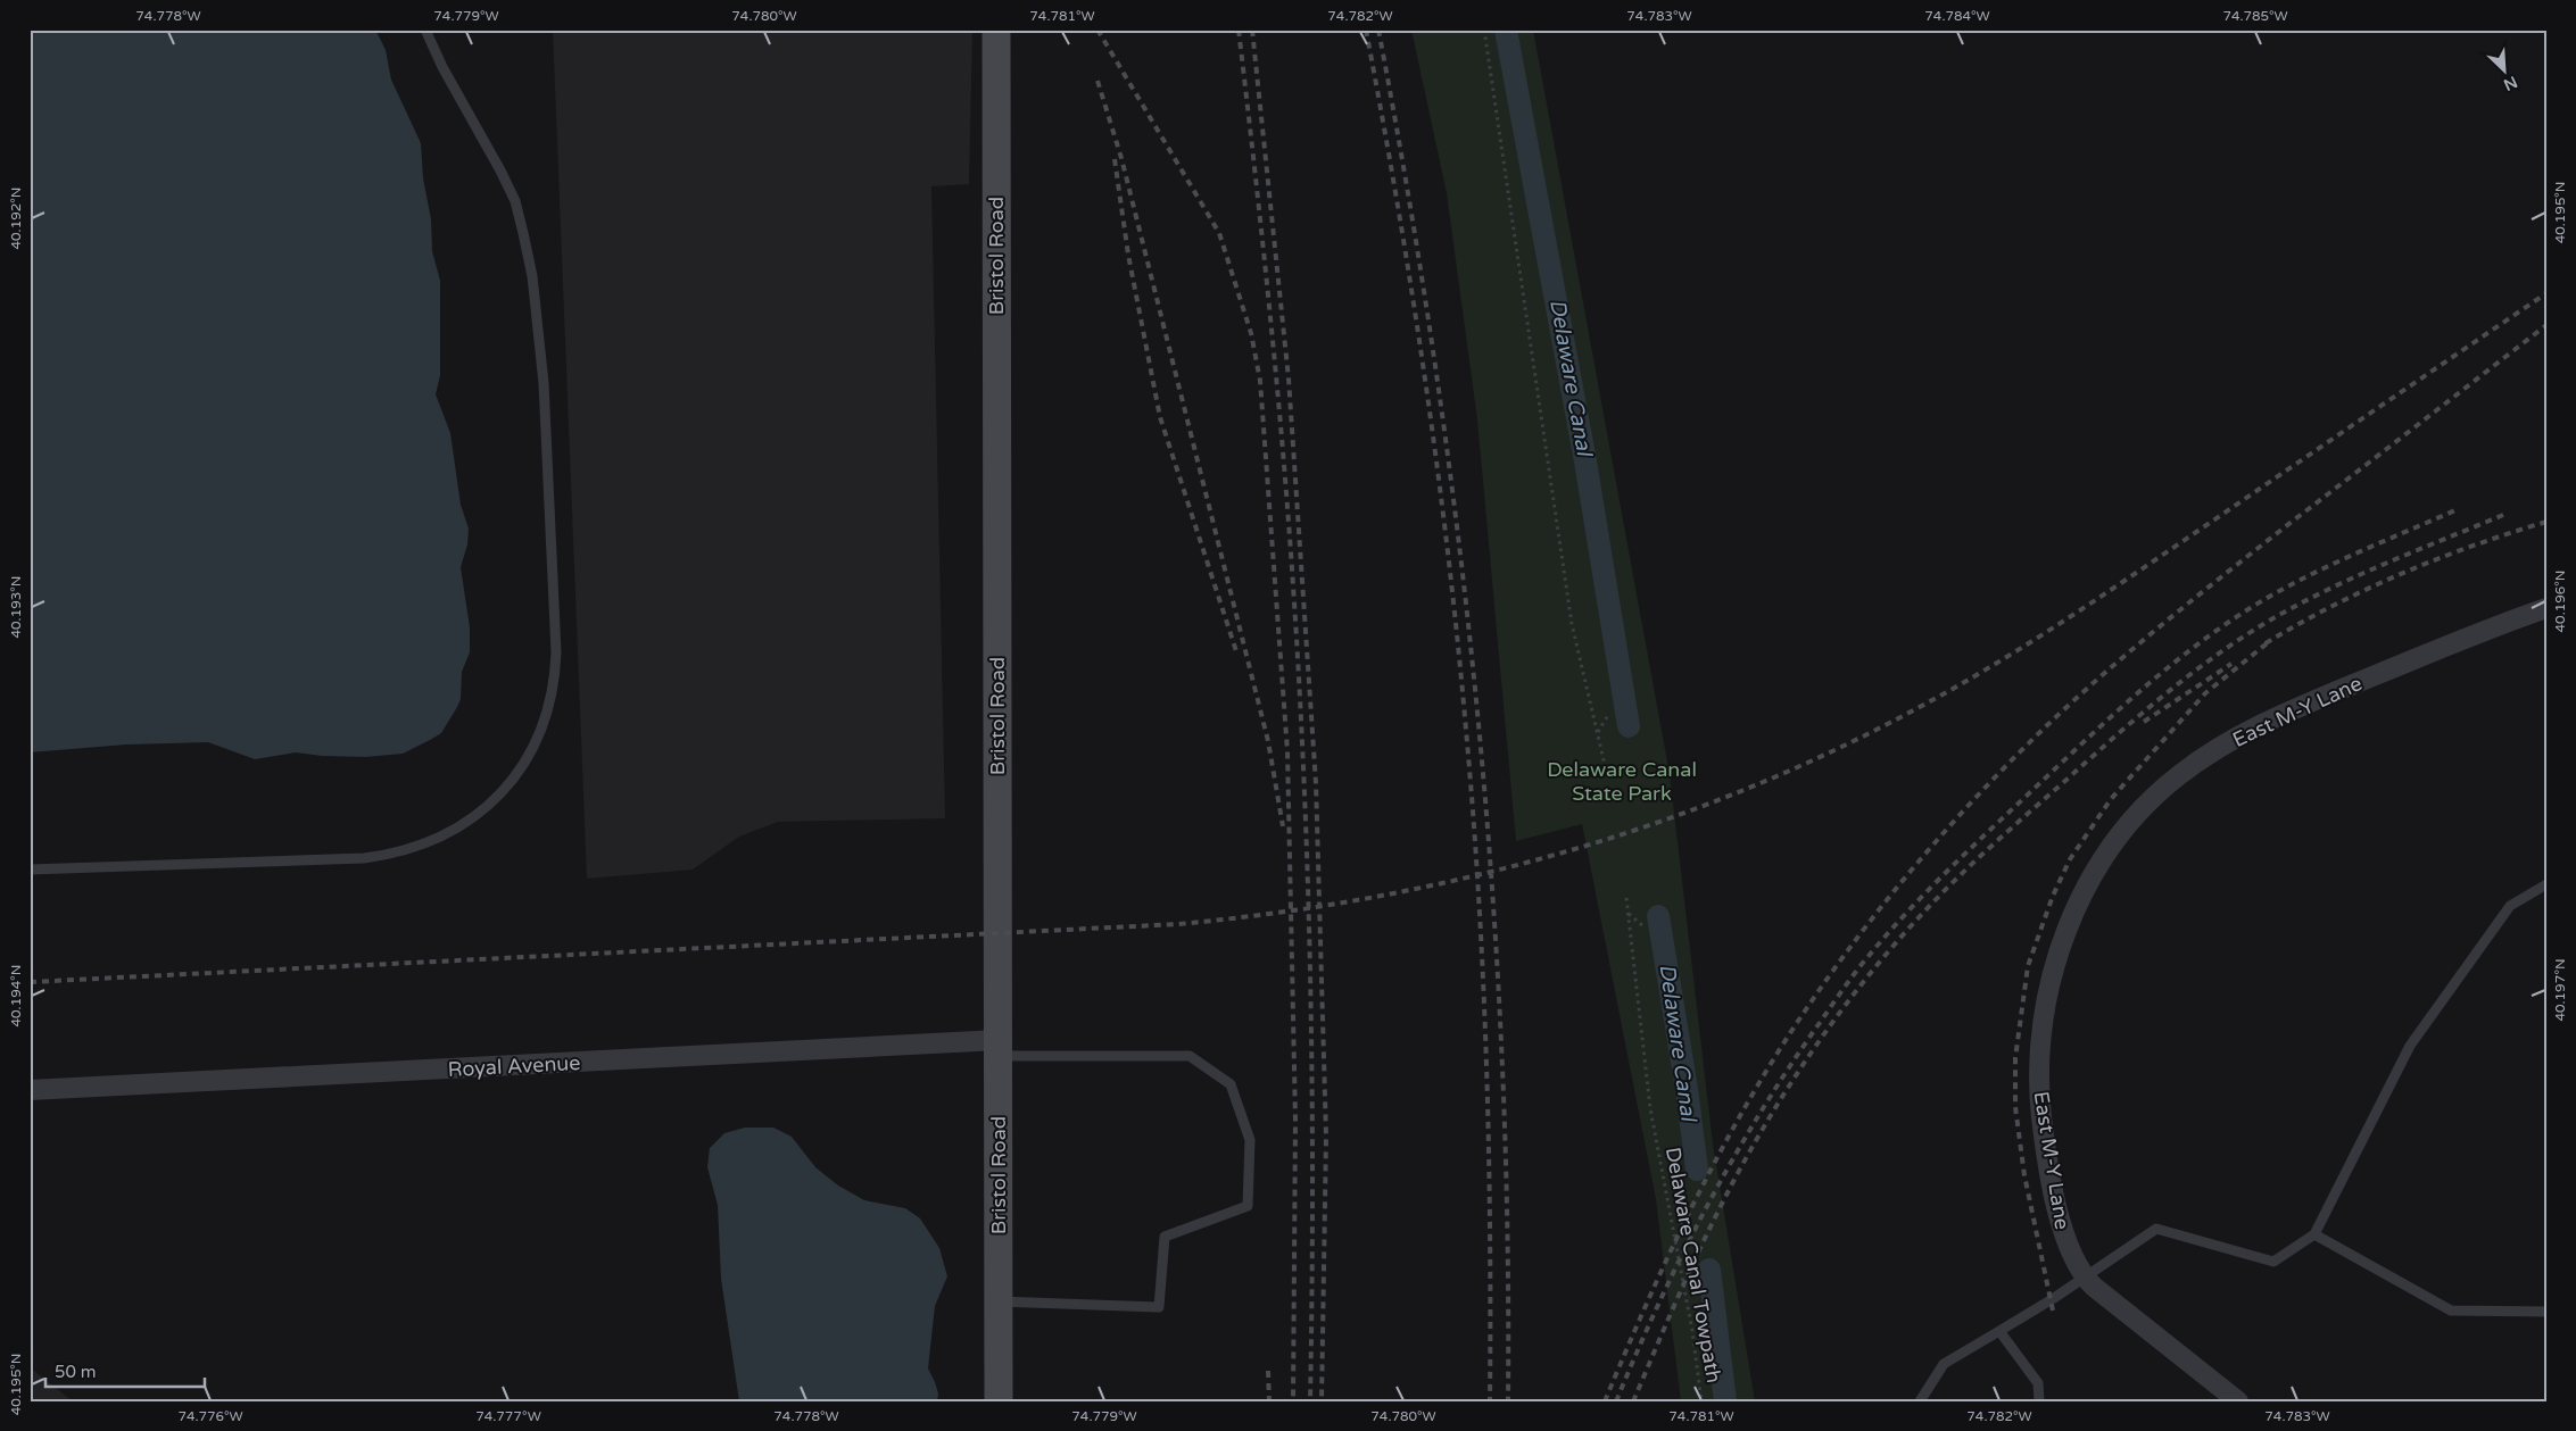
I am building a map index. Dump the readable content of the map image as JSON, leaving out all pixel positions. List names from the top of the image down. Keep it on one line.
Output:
{"streets":{"main road":["Bristol Road"],"street":["East M-Y Lane","Royal Avenue"],"path":["Delaware Canal Towpath"]},"crossings":[["Bristol Road","Royal Avenue"]],"water":["Delaware Canal"],"parks":["Delaware Canal State Park"],"scale_bar":"50 m","north":"bottom right","coordinates":["74.778°W","74.779°W","74.780°W","74.781°W","74.782°W","74.783°W","74.784°W","74.785°W","40.195°N","40.192°N","40.196°N","40.193°N","40.197°N","40.194°N","74.776°W","74.777°W"]}
